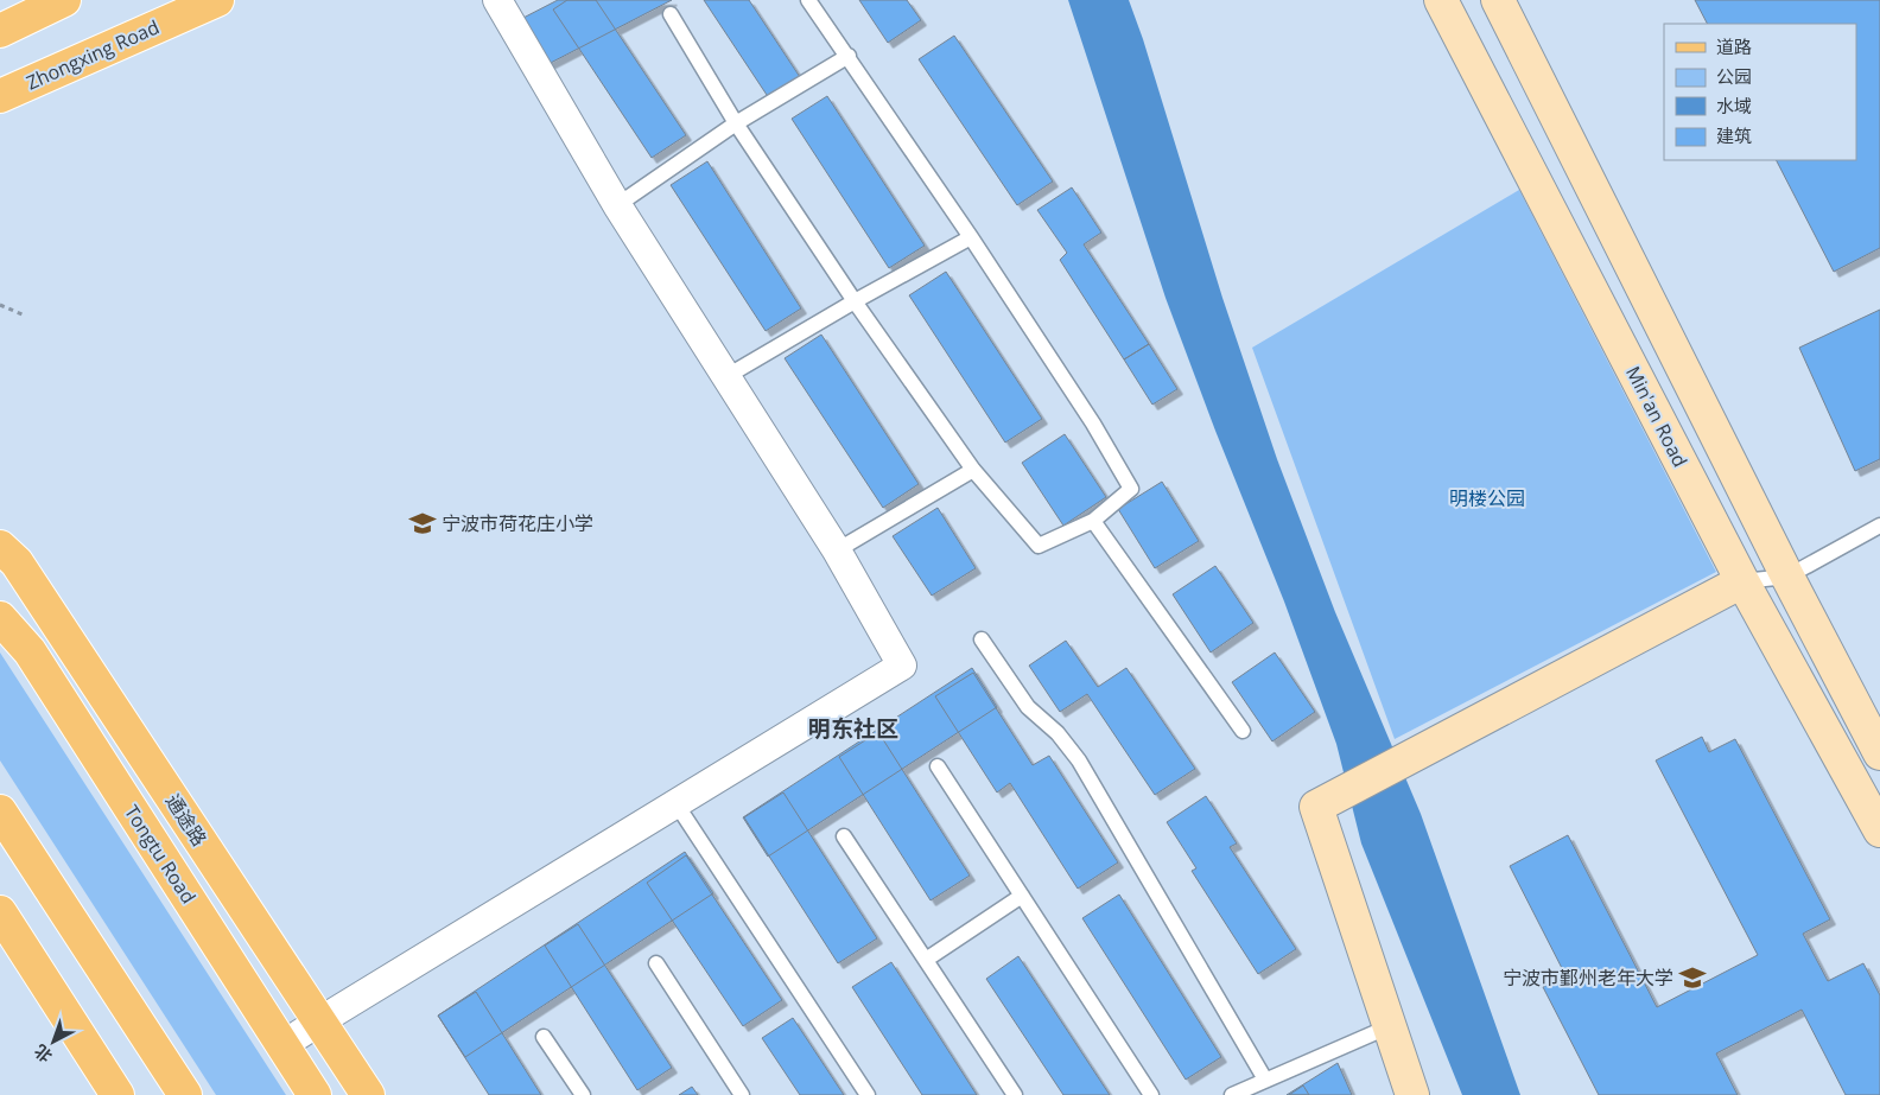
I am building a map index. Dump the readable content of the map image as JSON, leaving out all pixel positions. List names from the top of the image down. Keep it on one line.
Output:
{"streets":{"main road":["Zhongxing Road","Min'an Road","通途路","Tongtu Road"]},"districts":["明东社区"],"parks":["明楼公园"],"places":{"school or university":["宁波市荷花庄小学","宁波市鄞州老年大学"]},"legend":["道路","公园","水域","建筑"],"north":"bottom left"}
